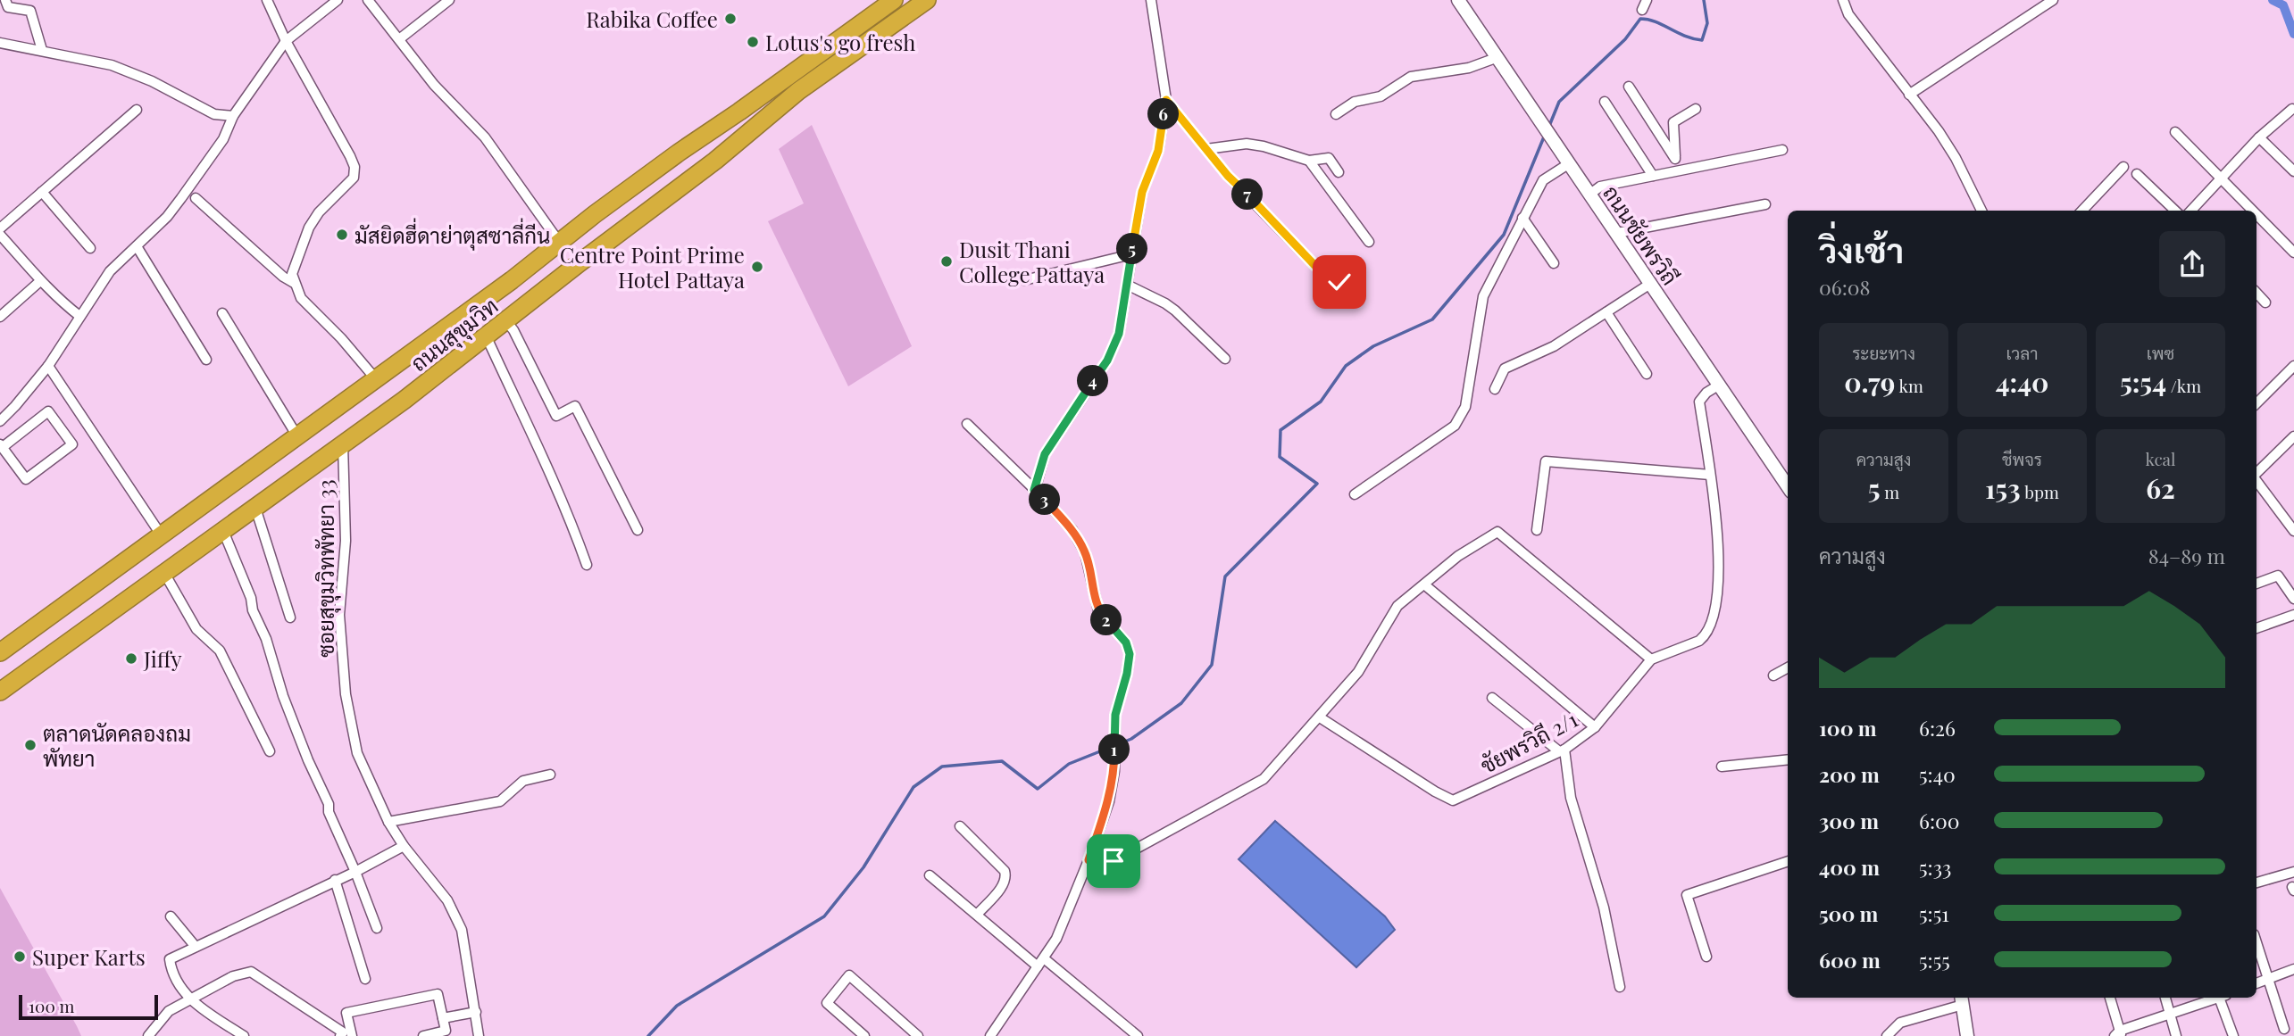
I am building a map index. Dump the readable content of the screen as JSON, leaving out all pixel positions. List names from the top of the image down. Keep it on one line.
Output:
{"streets":{"highway":["ถนนสุขุมวิท"],"main road":["ถนนชัยพรวิถี"],"street":["ซอยสุขุมวิทพัทยา 33","ชัยพรวิถี 2/1"]},"crossings":[["ถนนชัยพรวิถี","ชัยพรวิถี 2/1"],["ถนนสุขุมวิท","ซอยสุขุมวิทพัทยา 33"]],"places":["Rabika Coffee","Lotus's go fresh","มัสยิดฮี่ดาย่าตุสซาลี่กีน","Dusit Thani College Pattaya","Centre Point Prime Hotel Pattaya","Jiffy","ตลาดนัดคลองถม พัทยา","Super Karts"],"scale_bar":"100 m","page":{"pins":["6","7","5","4","3","2","1"],"heading":["วิ่งเช้า","06:08"],"stats":[["ระยะทาง","0.79 km"],["เวลา","4:40"],["เพซ","5:54 /km"],["ความสูง","5 m"],["ชีพจร","153 bpm"],["kcal","62"]],"chart":["ความสูง","84–89 m"],"list":[{"name":"100 m","note":"6:26"},{"name":"200 m","note":"5:40"},{"name":"300 m","note":"6:00"},{"name":"400 m","note":"5:33"},{"name":"500 m","note":"5:51"},{"name":"600 m","note":"5:55"}],"scale":"100 m"}}
